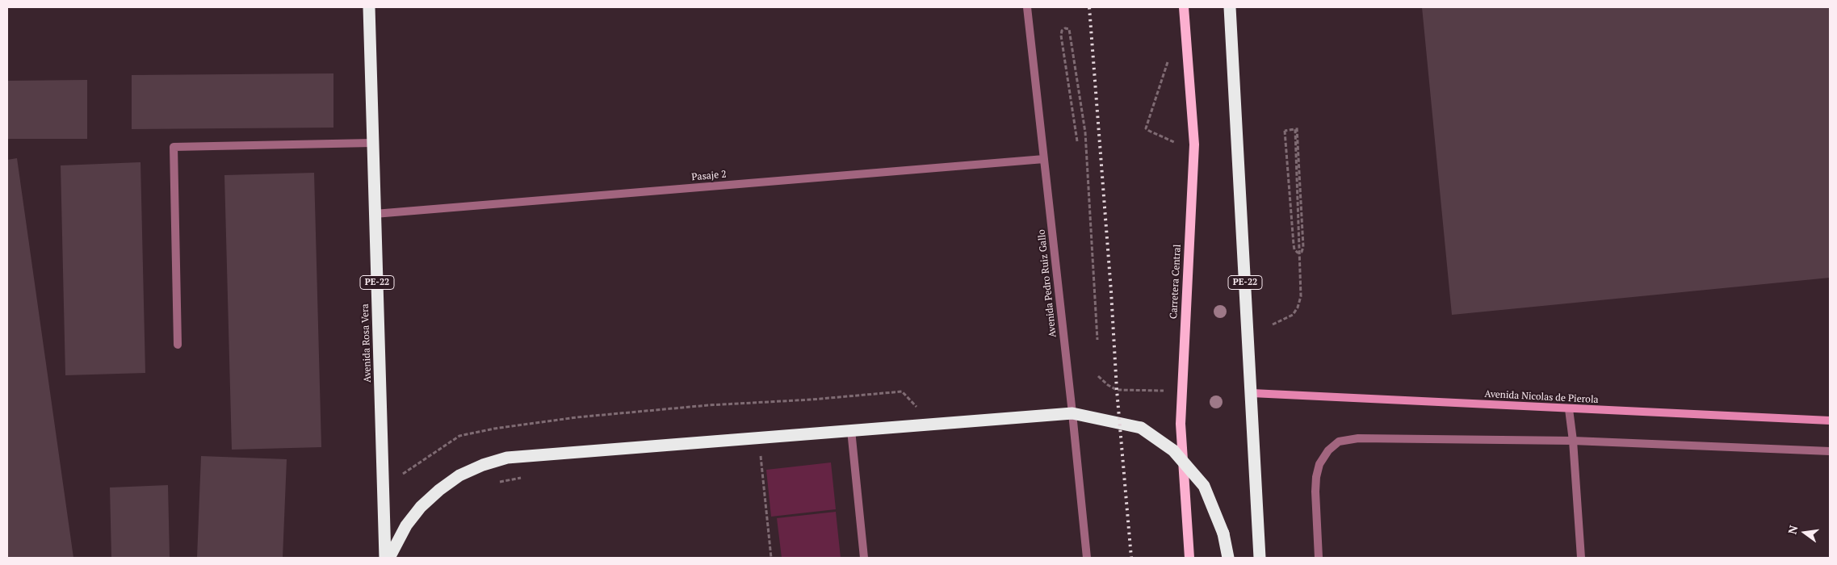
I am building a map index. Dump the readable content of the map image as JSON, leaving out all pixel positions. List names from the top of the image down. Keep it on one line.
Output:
{"streets":{"highway":["PE-22","Avenida Rosa Vera"],"main road":["Carretera Central"],"street":["Pasaje 2","Avenida Pedro Ruiz Gallo","Avenida Nicolas de Pierola"]},"crossings":[["Pasaje 2","Avenida Pedro Ruiz Gallo"],["Pasaje 2","Avenida Rosa Vera"],["PE-22","Avenida Nicolas de Pierola"]],"north":"left"}
